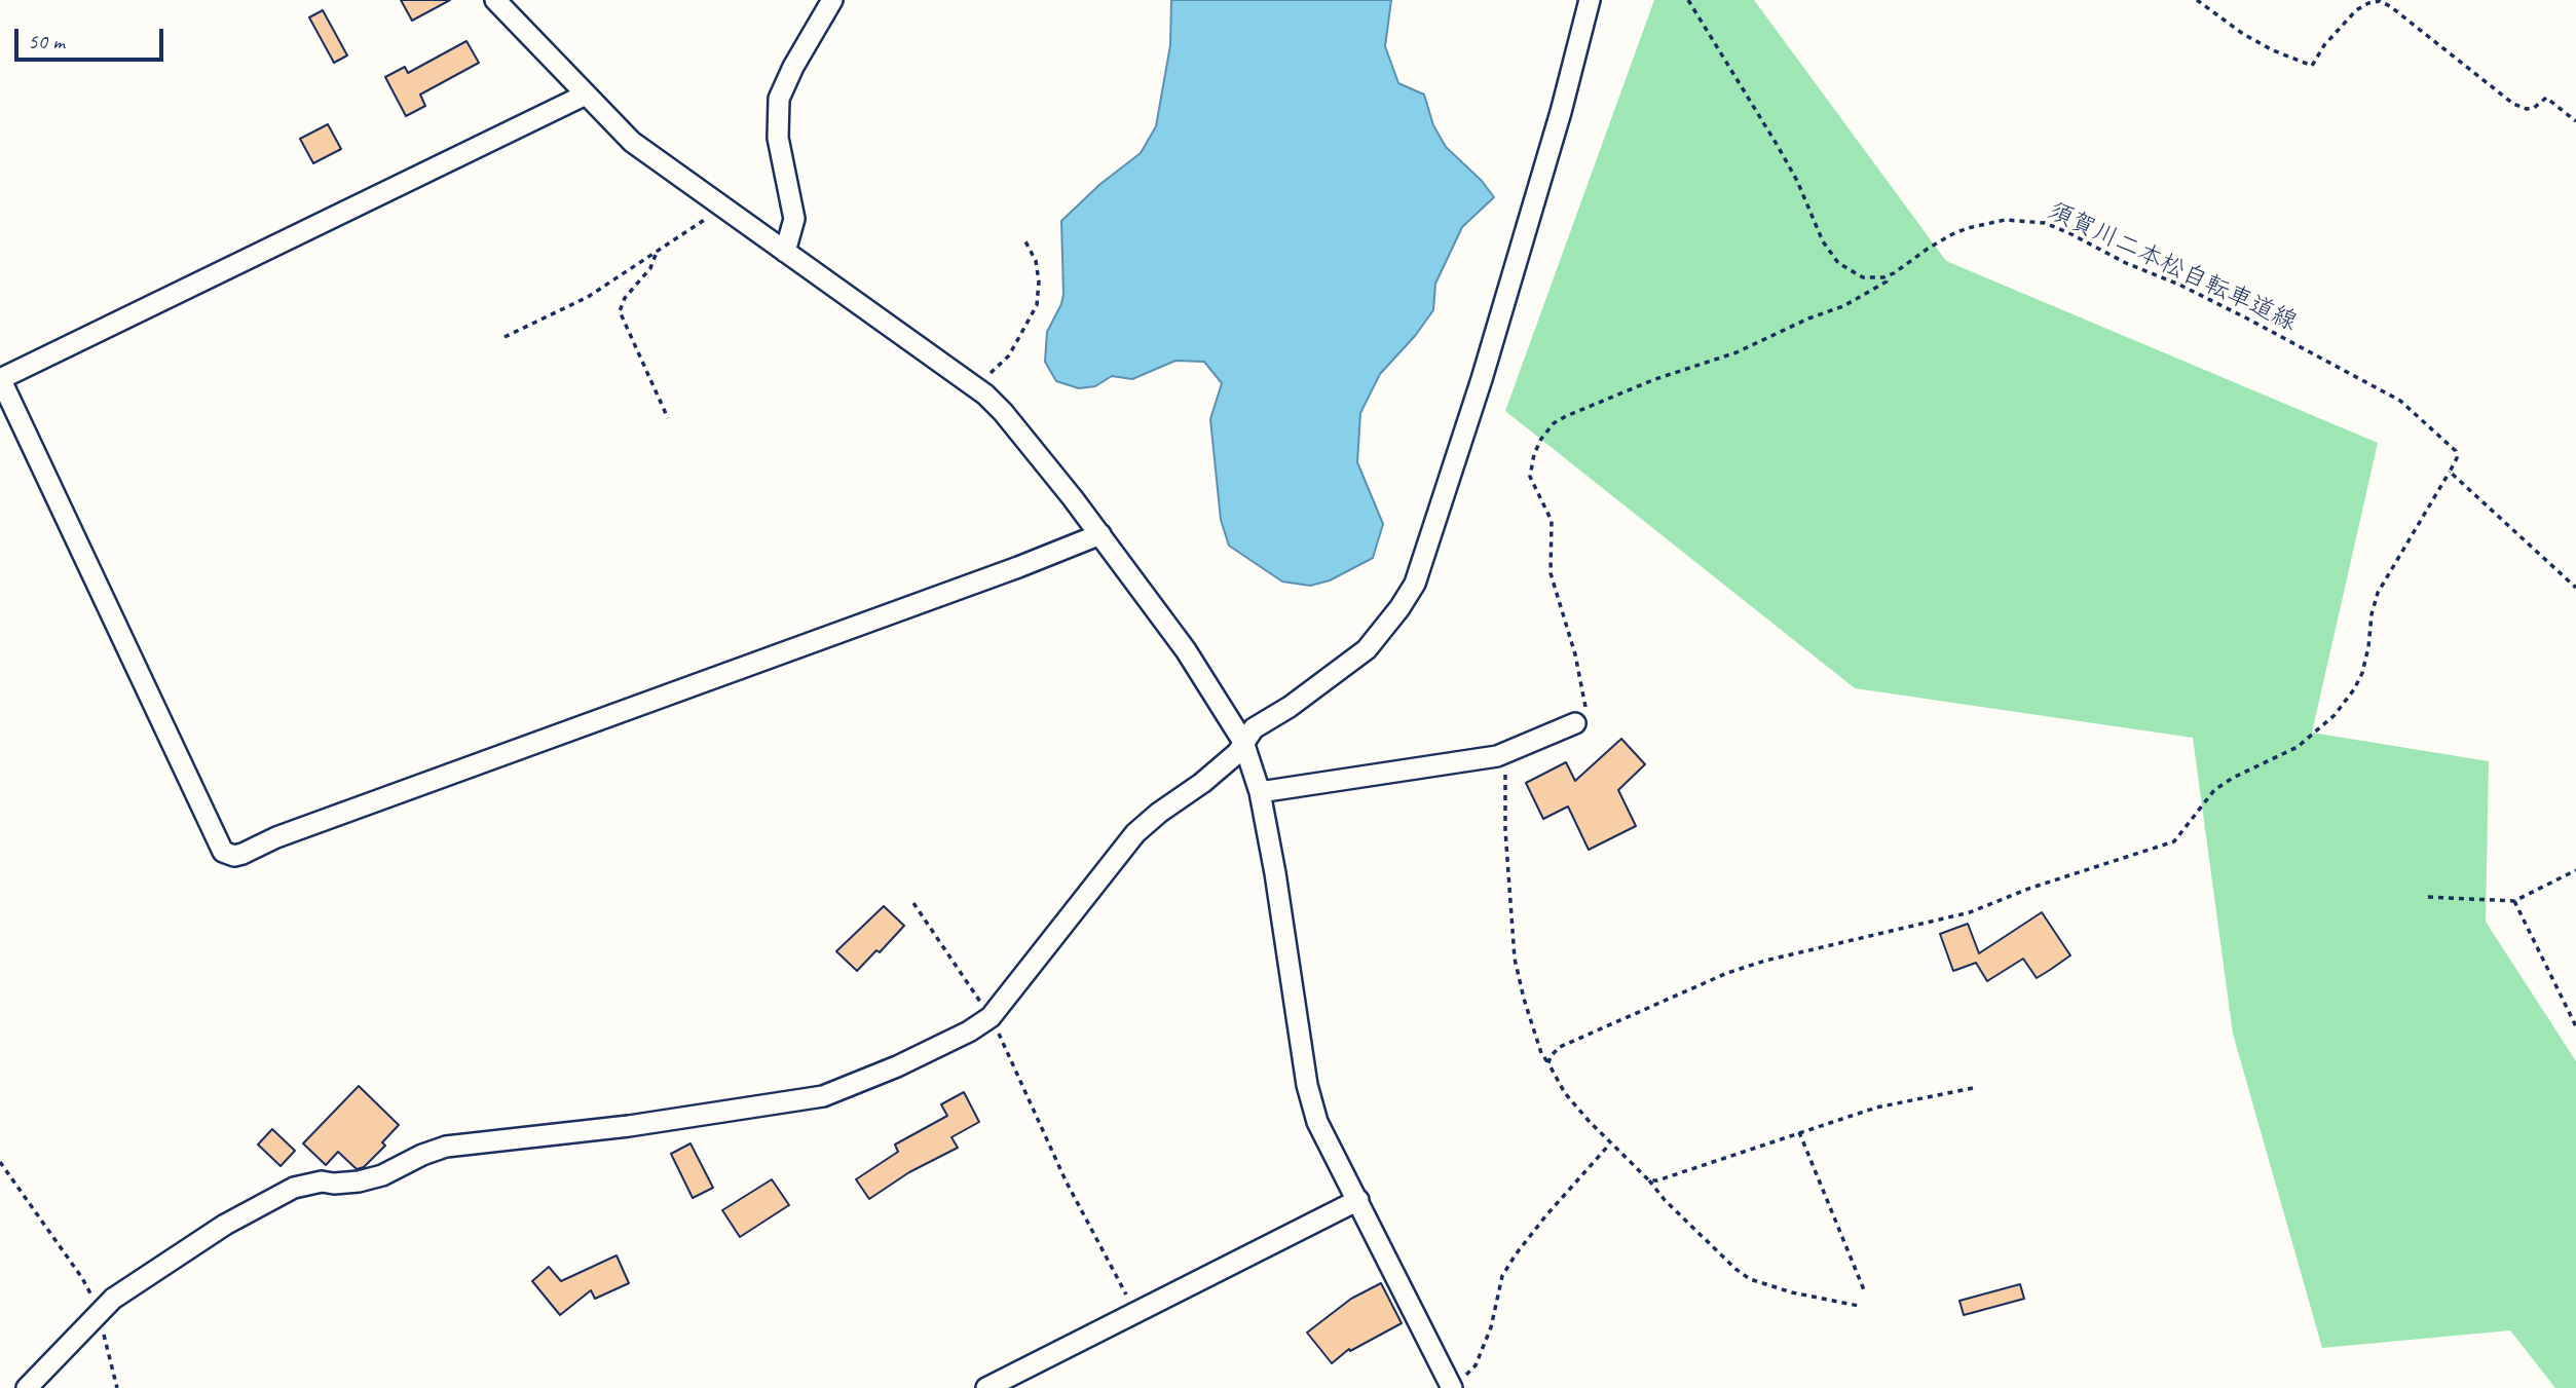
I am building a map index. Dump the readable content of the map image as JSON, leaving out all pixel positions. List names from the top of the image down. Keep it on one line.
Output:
{"streets":{"path":["須賀川二本松自転車道線"]},"scale_bar":"50 m"}
